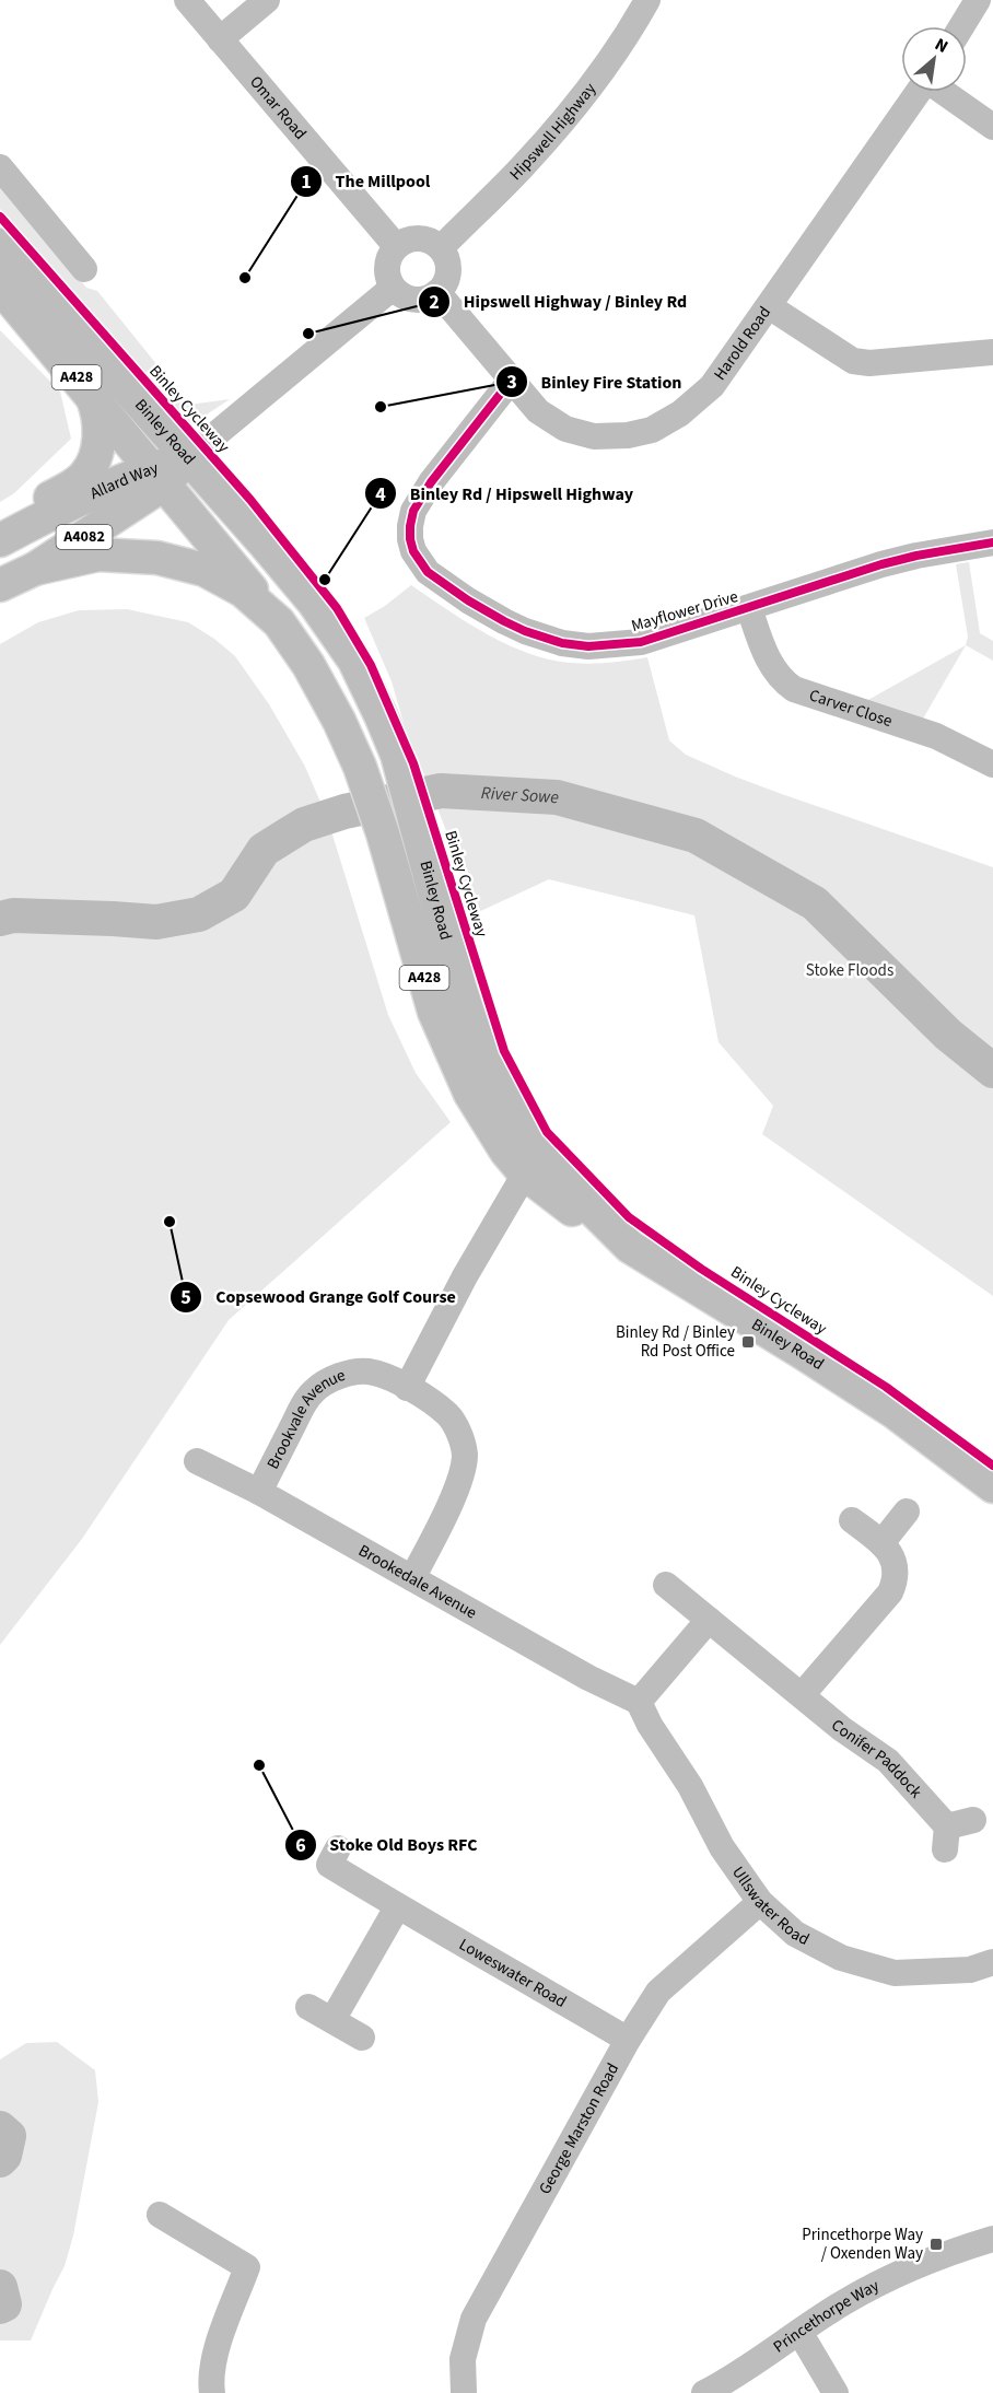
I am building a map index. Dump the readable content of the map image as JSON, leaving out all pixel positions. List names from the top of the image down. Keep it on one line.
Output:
{"streets":{"main road":["A428","Binley Road","Allard Way","A4082"],"street":["Omar Road","Hipswell Highway","Harold Road","Mayflower Drive","Carver Close","Brookvale Avenue","Brookedale Avenue","Conifer Paddock","Ullswater Road","Loweswater Road","George Marston Road","Princethorpe Way"],"cycle path":["Binley Cycleway"]},"crossings":[["Omar Road","Hipswell Highway"],["Omar Road","Harold Road"],["Hipswell Highway","Harold Road"],["Harold Road","Mayflower Drive"],["A428","Binley Road"],["Binley Road","Allard Way"],["Mayflower Drive","Carver Close"],["Brookvale Avenue","Brookedale Avenue"],["Brookedale Avenue","Ullswater Road"],["Ullswater Road","George Marston Road"],["Loweswater Road","George Marston Road"]],"water":["River Sowe"],"parks":["Stoke Floods"],"places":{"other":["The Millpool","Hipswell Highway / Binley Rd","Binley Fire Station","Binley Rd / Hipswell Highway","Copsewood Grange Golf Course","Stoke Old Boys RFC"],"transit":["Binley Rd / Binley Rd Post Office","Princethorpe Way / Oxenden Way"]},"north":"top right"}
